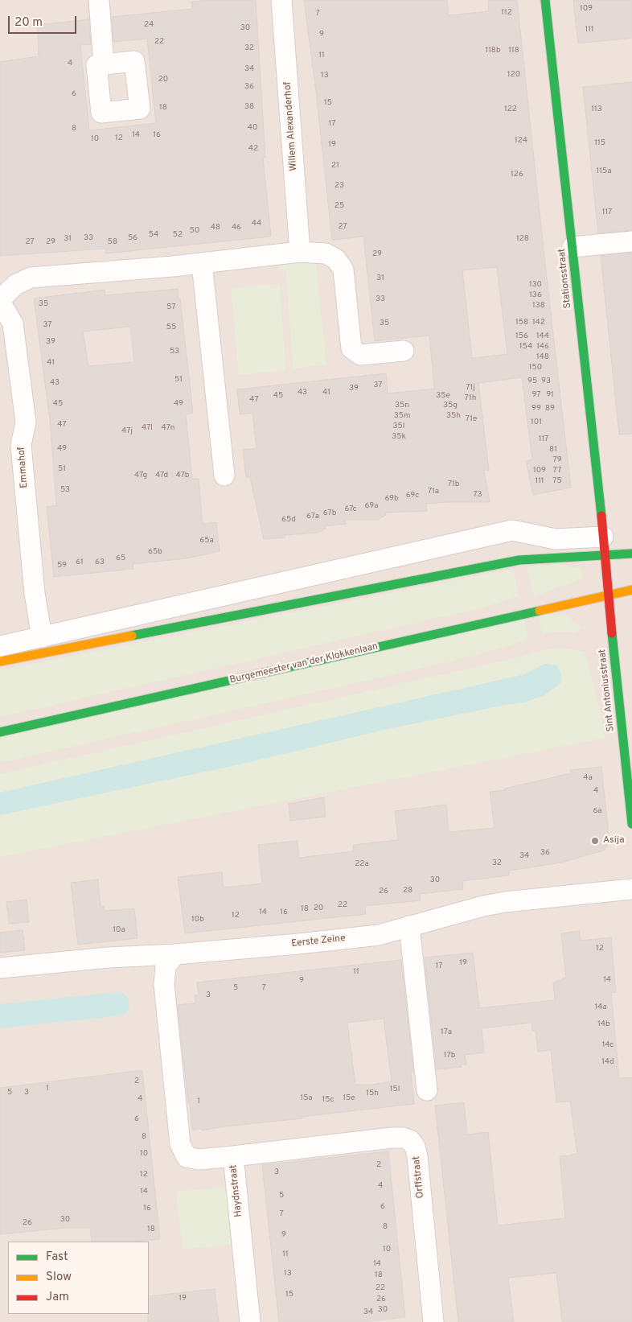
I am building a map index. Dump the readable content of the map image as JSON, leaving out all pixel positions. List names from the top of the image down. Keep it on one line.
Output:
{"streets":{"main road":["Stationsstraat","Burgemeester van der Klokkenlaan","Sint Antoniusstraat"],"street":["Willem Alexanderhof","Emmahof","Eerste Zeine","Orffstraat","Haydnstraat"]},"crossings":[["Stationsstraat","Sint Antoniusstraat"],["Burgemeester van der Klokkenlaan","Sint Antoniusstraat"],["Eerste Zeine","Haydnstraat"],["Orffstraat","Haydnstraat"]],"places":["Asija"],"house_numbers":["109","112","7","24","30","111","9","22","32","118b","118","11","4","34","120","13","20","36","6","15","38","18","122","113","17","40","8","14","16","12","10","124","115","19","42","21","115a","126","23","25","117","44","27","48","46","50","54","52","33","56","31","128","27","29","58","29","31","130","136","33","35","138","57","158","142","35","37","55","156","144","39","154","146","53","148","41","150","51","95","93","43","37","71j","39","43","41","97","91","45","35e","71h","47","45","49","35n","35g","99","89","35m","35h","71e","101","47","35l","47l","47n","47j","35k","117","49","81","79","51","109","77","47g","47d","47b","111","75","71b","53","71a","73","69c","69b","69a","67c","67b","67a","65d","65a","65b","65","61","63","59","4a","4","6a","36","34","32","22a","30","28","26","22","20","18","14","16","12","10b","10a","12","19","17","11","14","9","5","7","3","14a","14b","17a","14c","17b","14d","2","1","15l","5","3","15h","15a","15e","4","15c","1","6","8","10","2","3","12","4","14","5","6","16","7","30","26","8","18","9","10","11","14","13","18","22","15","19","26","30","34"],"legend":["Fast","Slow","Jam"],"scale_bar":"20 m"}
